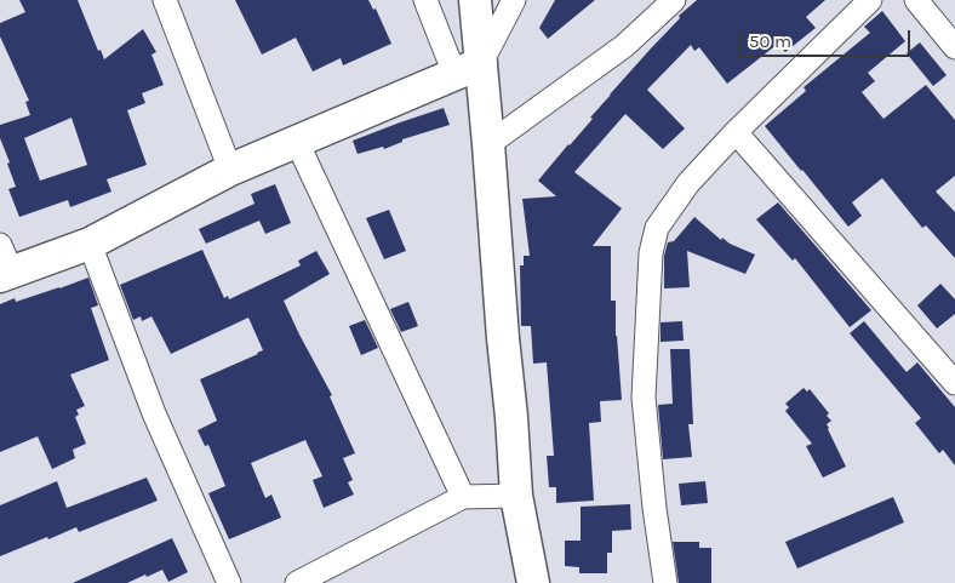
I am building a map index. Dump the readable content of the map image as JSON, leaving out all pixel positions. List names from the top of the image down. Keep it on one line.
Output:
{"scale_bar":"50 m"}
